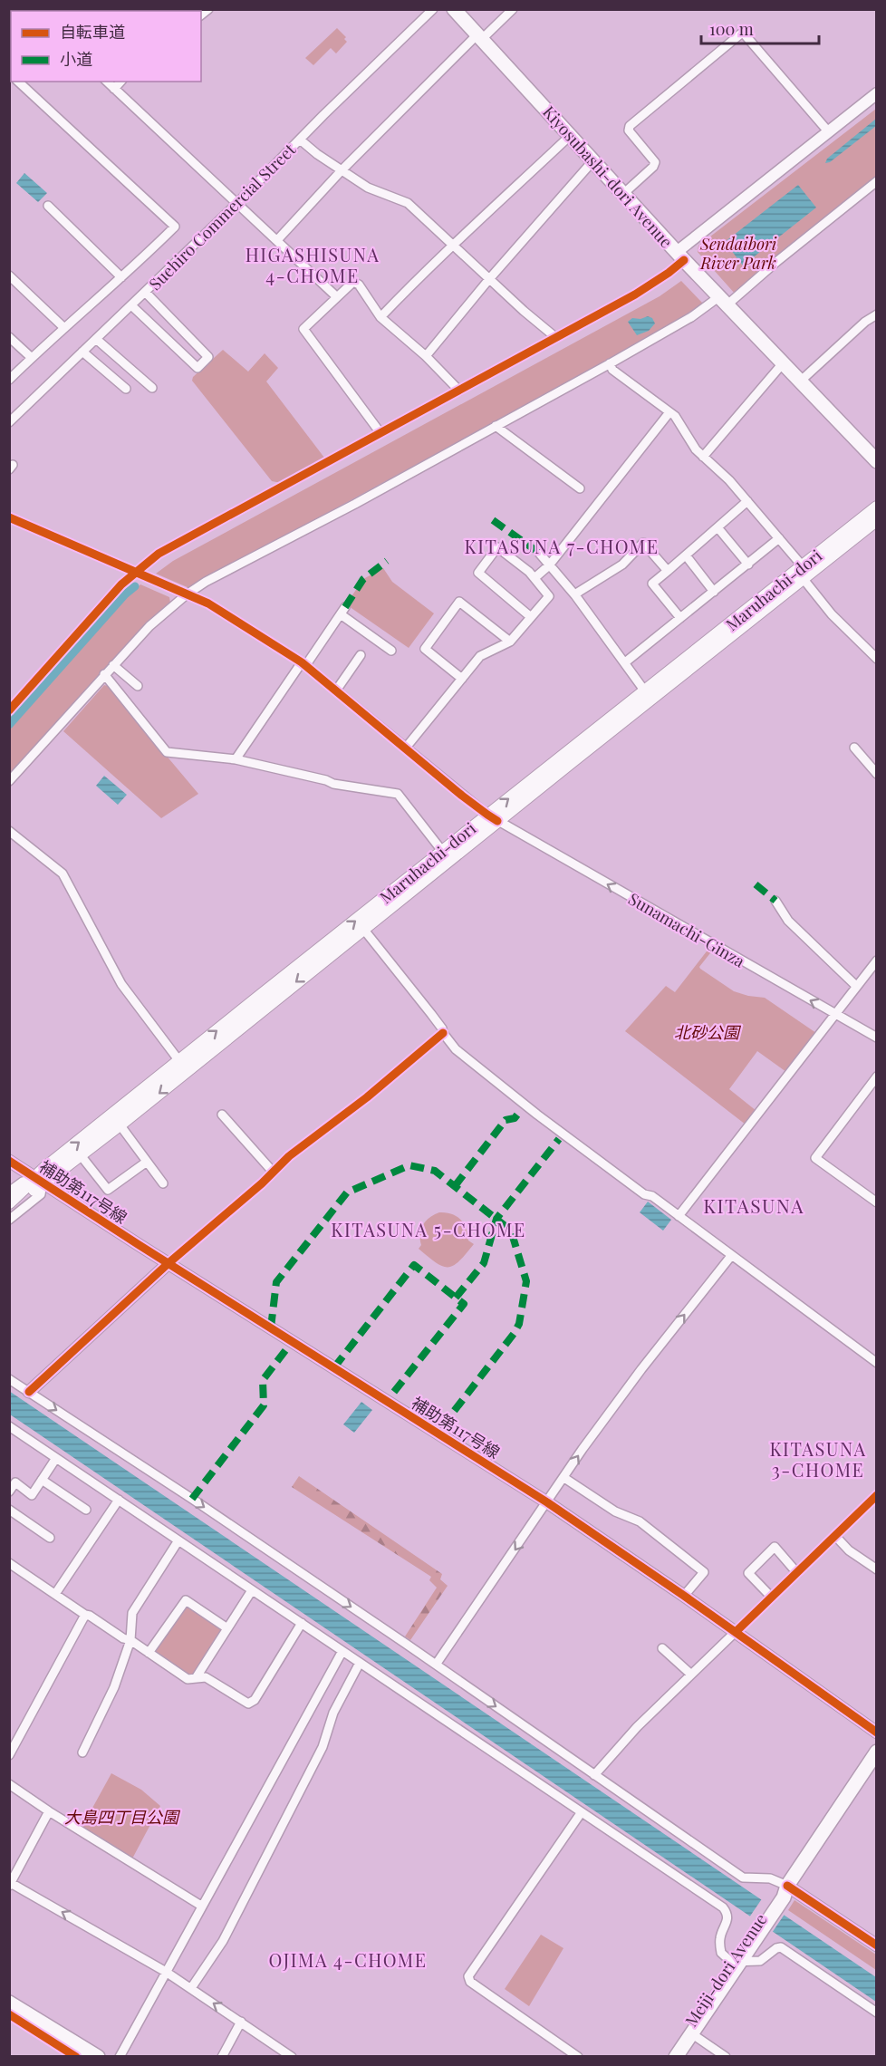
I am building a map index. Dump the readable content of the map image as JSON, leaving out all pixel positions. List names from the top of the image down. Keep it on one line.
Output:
{"streets":{"main road":["Kiyosubashi-dori Avenue","Maruhachi-dori","Meiji-dori Avenue"],"street":["Suehiro Commercial Street","Sunamachi-Ginza","補助第117号線"]},"crossings":[["Maruhachi-dori","Sunamachi-Ginza"],["Maruhachi-dori","補助第117号線"]],"one_way":["Sunamachi-Ginza"],"districts":["HIGASHISUNA 4-CHOME","KITASUNA 7-CHOME","KITASUNA","KITASUNA 5-CHOME","KITASUNA 3-CHOME","OJIMA 4-CHOME"],"parks":["Sendaibori River Park","北砂公園","大島四丁目公園"],"legend":["自転車道","小道"],"scale_bar":"100 m"}
